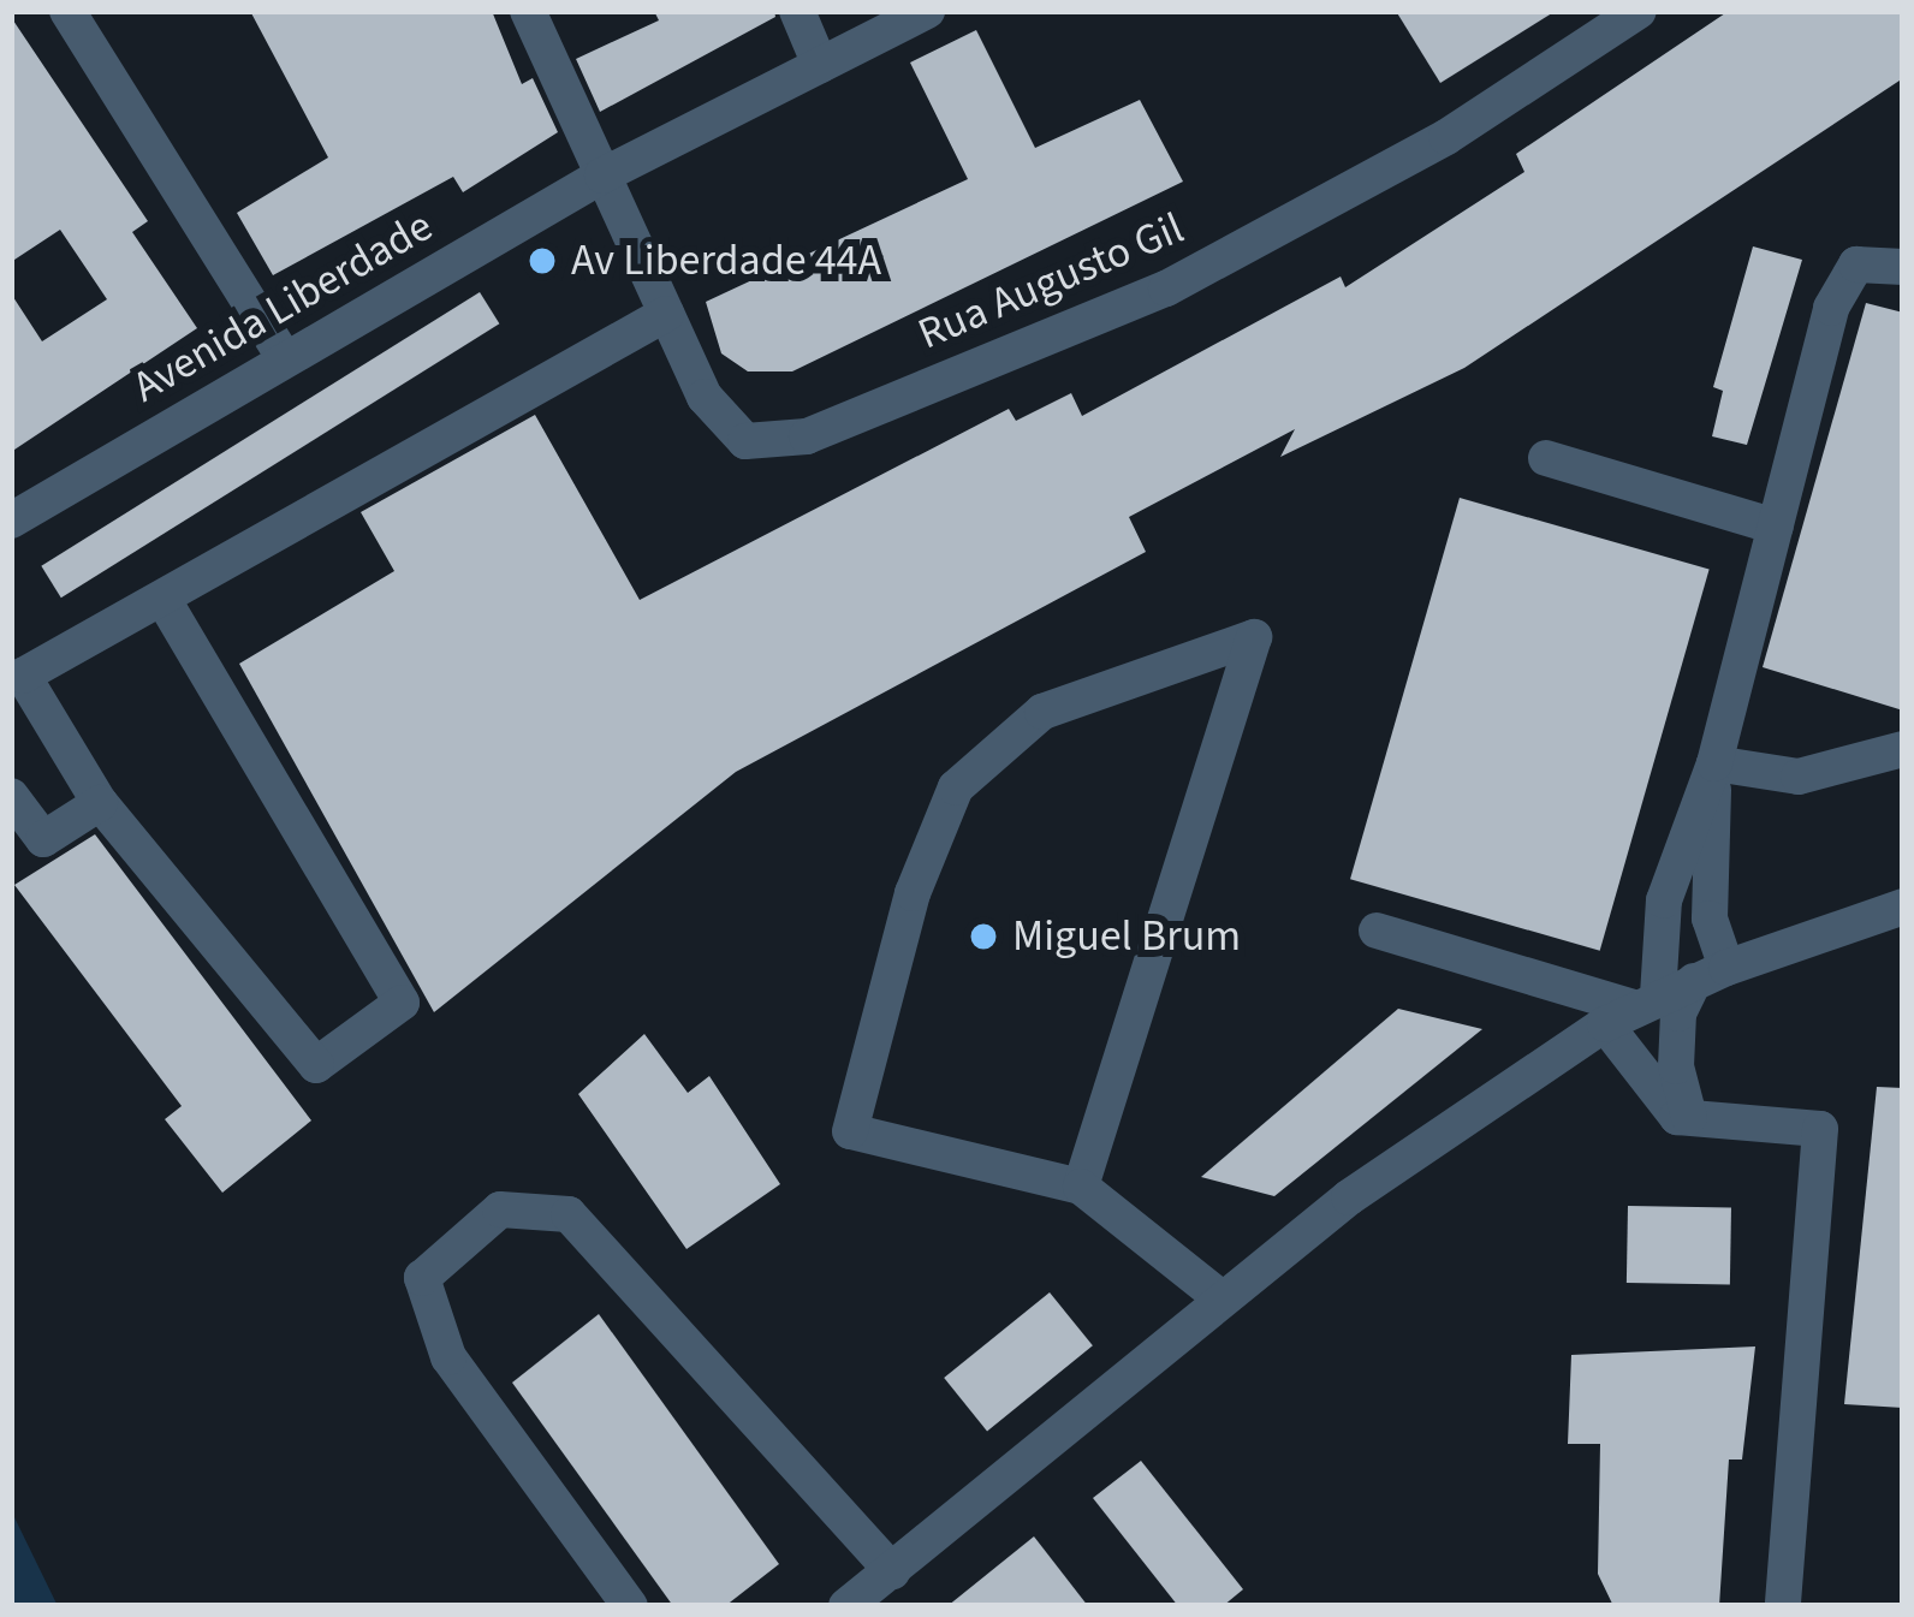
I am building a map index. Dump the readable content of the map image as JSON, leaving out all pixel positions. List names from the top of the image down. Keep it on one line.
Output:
{"streets":{"street":["Rua Augusto Gil","Avenida Liberdade"]},"crossings":[["Rua Augusto Gil","Avenida Liberdade"]],"places":["Av Liberdade 44A","Miguel Brum"]}
